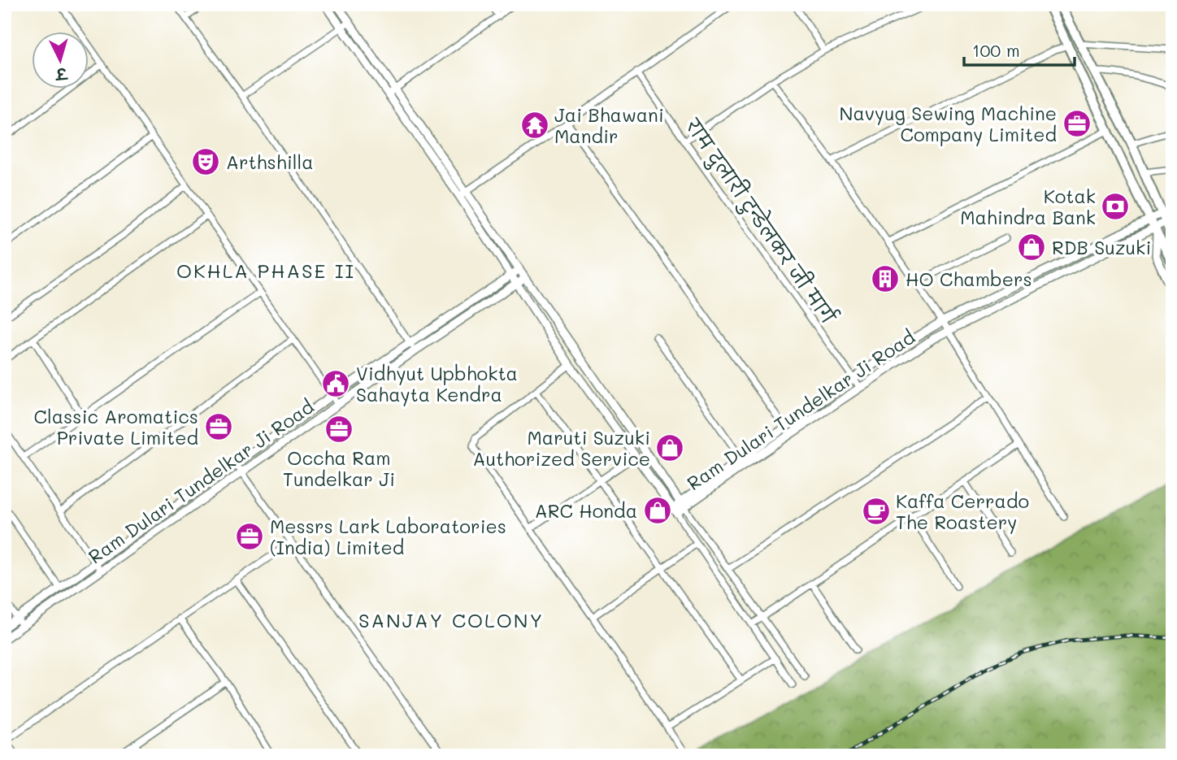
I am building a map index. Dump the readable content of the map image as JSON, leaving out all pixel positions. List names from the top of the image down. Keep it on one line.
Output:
{"streets":{"street":["राम दुलारी टुन्डेलकर जी मार्ग","Ram Dulari Tundelkar Ji Road"]},"crossings":[["राम दुलारी टुन्डेलकर जी मार्ग","Ram Dulari Tundelkar Ji Road"]],"districts":["OKHLA PHASE II","SANJAY COLONY"],"places":{"office":["Navyug Sewing Machine Company Limited","Classic Aromatics Private Limited","Occha Ram Tundelkar Ji","Messrs Lark Laboratories (India) Limited"],"temple":["Jai Bhawani Mandir"],"theatre":["Arthshilla"],"bank":["Kotak Mahindra Bank"],"shop":["RDB Suzuki","Maruti Suzuki Authorized Service","ARC Honda"],"building":["HO Chambers"],"public building":["Vidhyut Upbhokta Sahayta Kendra"],"cafe":["Kaffa Cerrado The Roastery"]},"scale_bar":"100 m","north":"bottom"}
